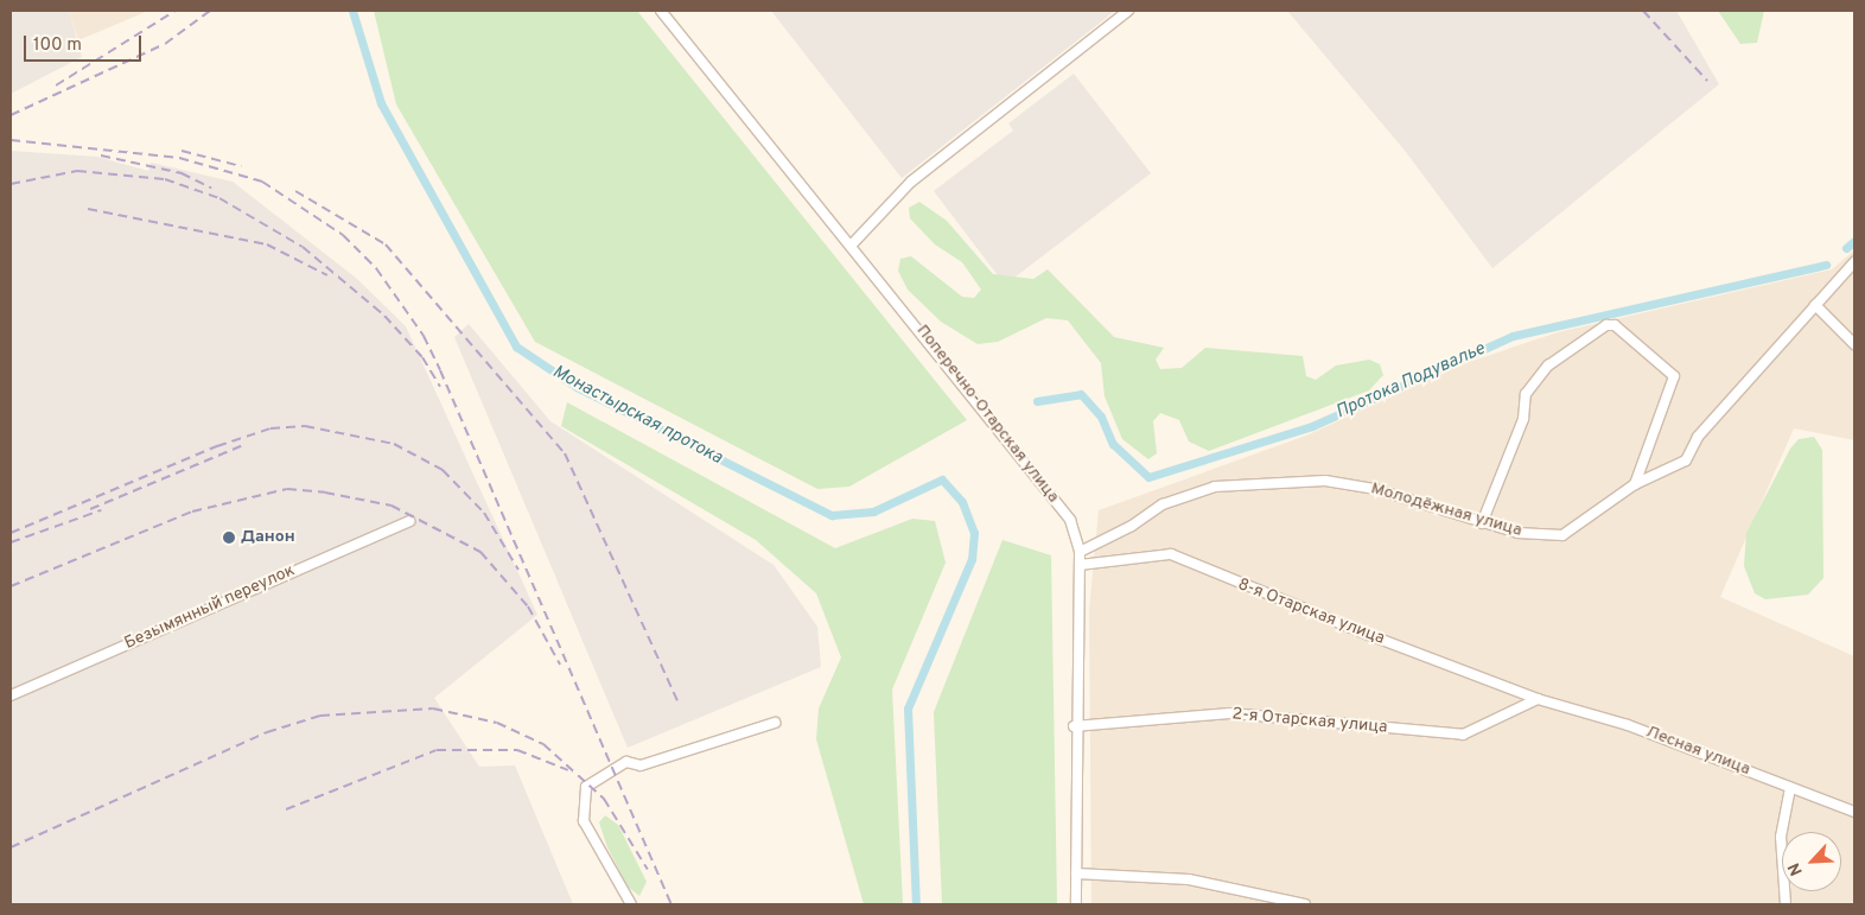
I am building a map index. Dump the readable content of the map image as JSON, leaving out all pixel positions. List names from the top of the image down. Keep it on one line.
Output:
{"streets":{"street":["Поперечно-Отарская улица","Молодёжная улица","Безымянный переулок","8-я Отарская улица","2-я Отарская улица","Лесная улица"]},"crossings":[["Поперечно-Отарская улица","Молодёжная улица"],["Поперечно-Отарская улица","8-я Отарская улица"],["Поперечно-Отарская улица","2-я Отарская улица"],["8-я Отарская улица","2-я Отарская улица"],["8-я Отарская улица","Лесная улица"],["2-я Отарская улица","Лесная улица"]],"water":["Протока Подувалье","Монастырская протока"],"places":["Данон"],"scale_bar":"100 m","north":"bottom left"}
